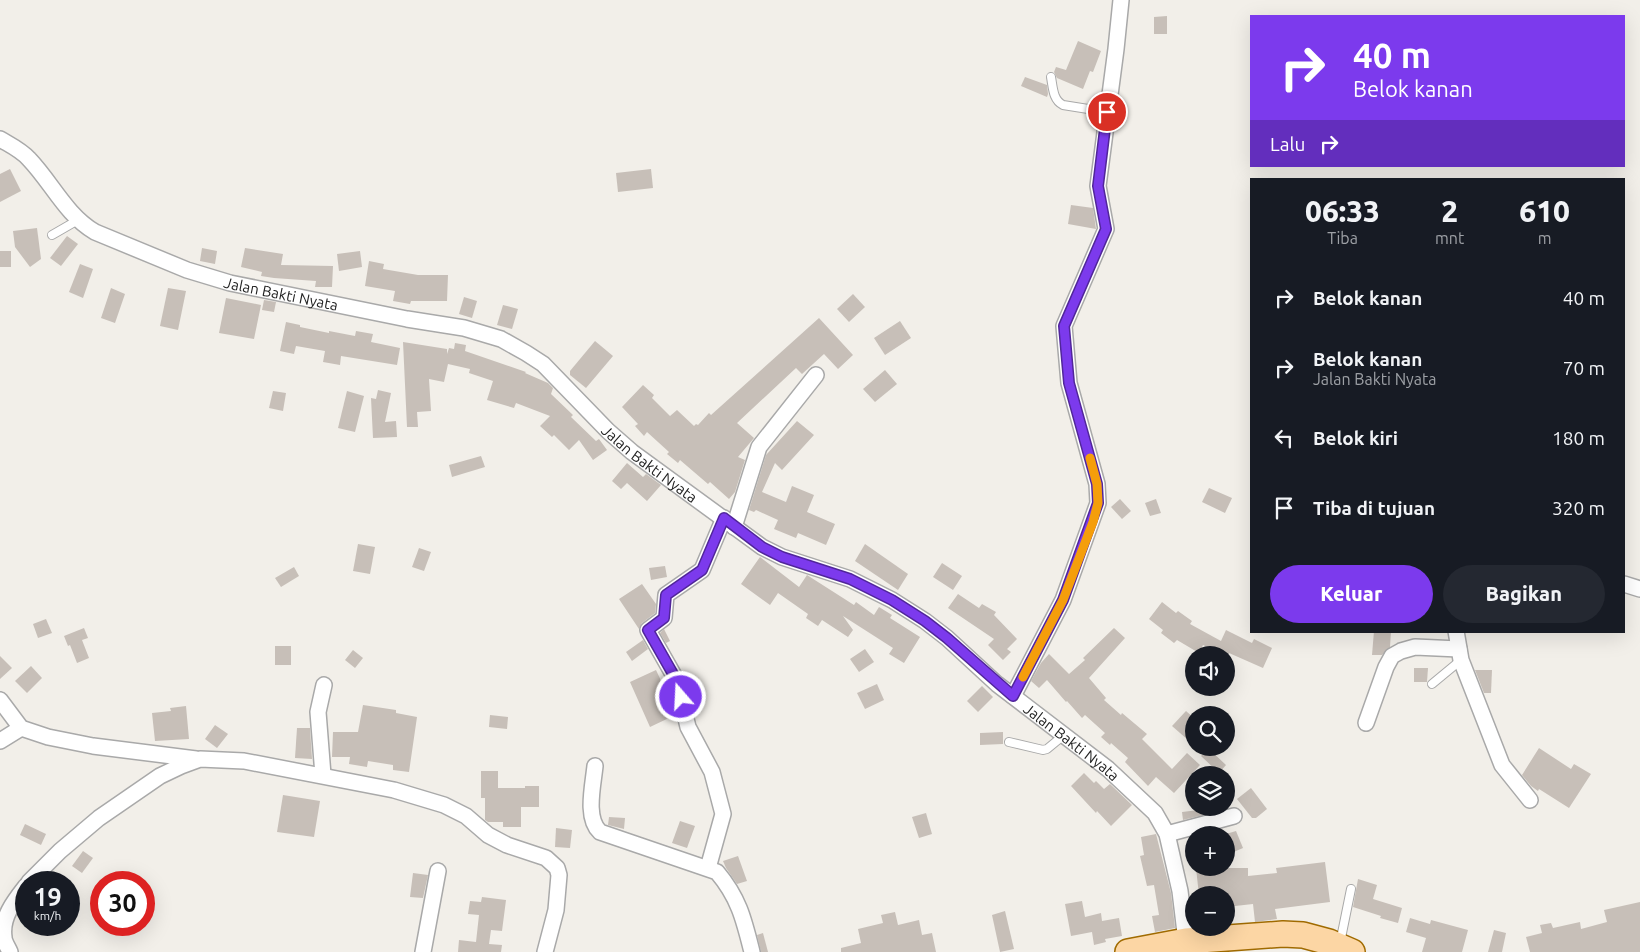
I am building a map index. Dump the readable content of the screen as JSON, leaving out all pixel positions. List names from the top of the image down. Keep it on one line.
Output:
{"streets":{"street":["Jalan Bakti Nyata"]},"page":{"turn":["40 m","Belok kanan"],"then":"Lalu","eta":["06:33","Tiba","2","mnt","610","m"],"list":[{"name":"Belok kanan","value":"40 m"},{"name":"Belok kanan","note":"Jalan Bakti Nyata","value":"70 m"},{"name":"Belok kiri","value":"180 m"},{"name":"Tiba di tujuan","value":"320 m"}],"buttons":["Keluar","Bagikan"],"map_buttons":["+","−"],"speed":"19 km/h","limit":"30"}}
